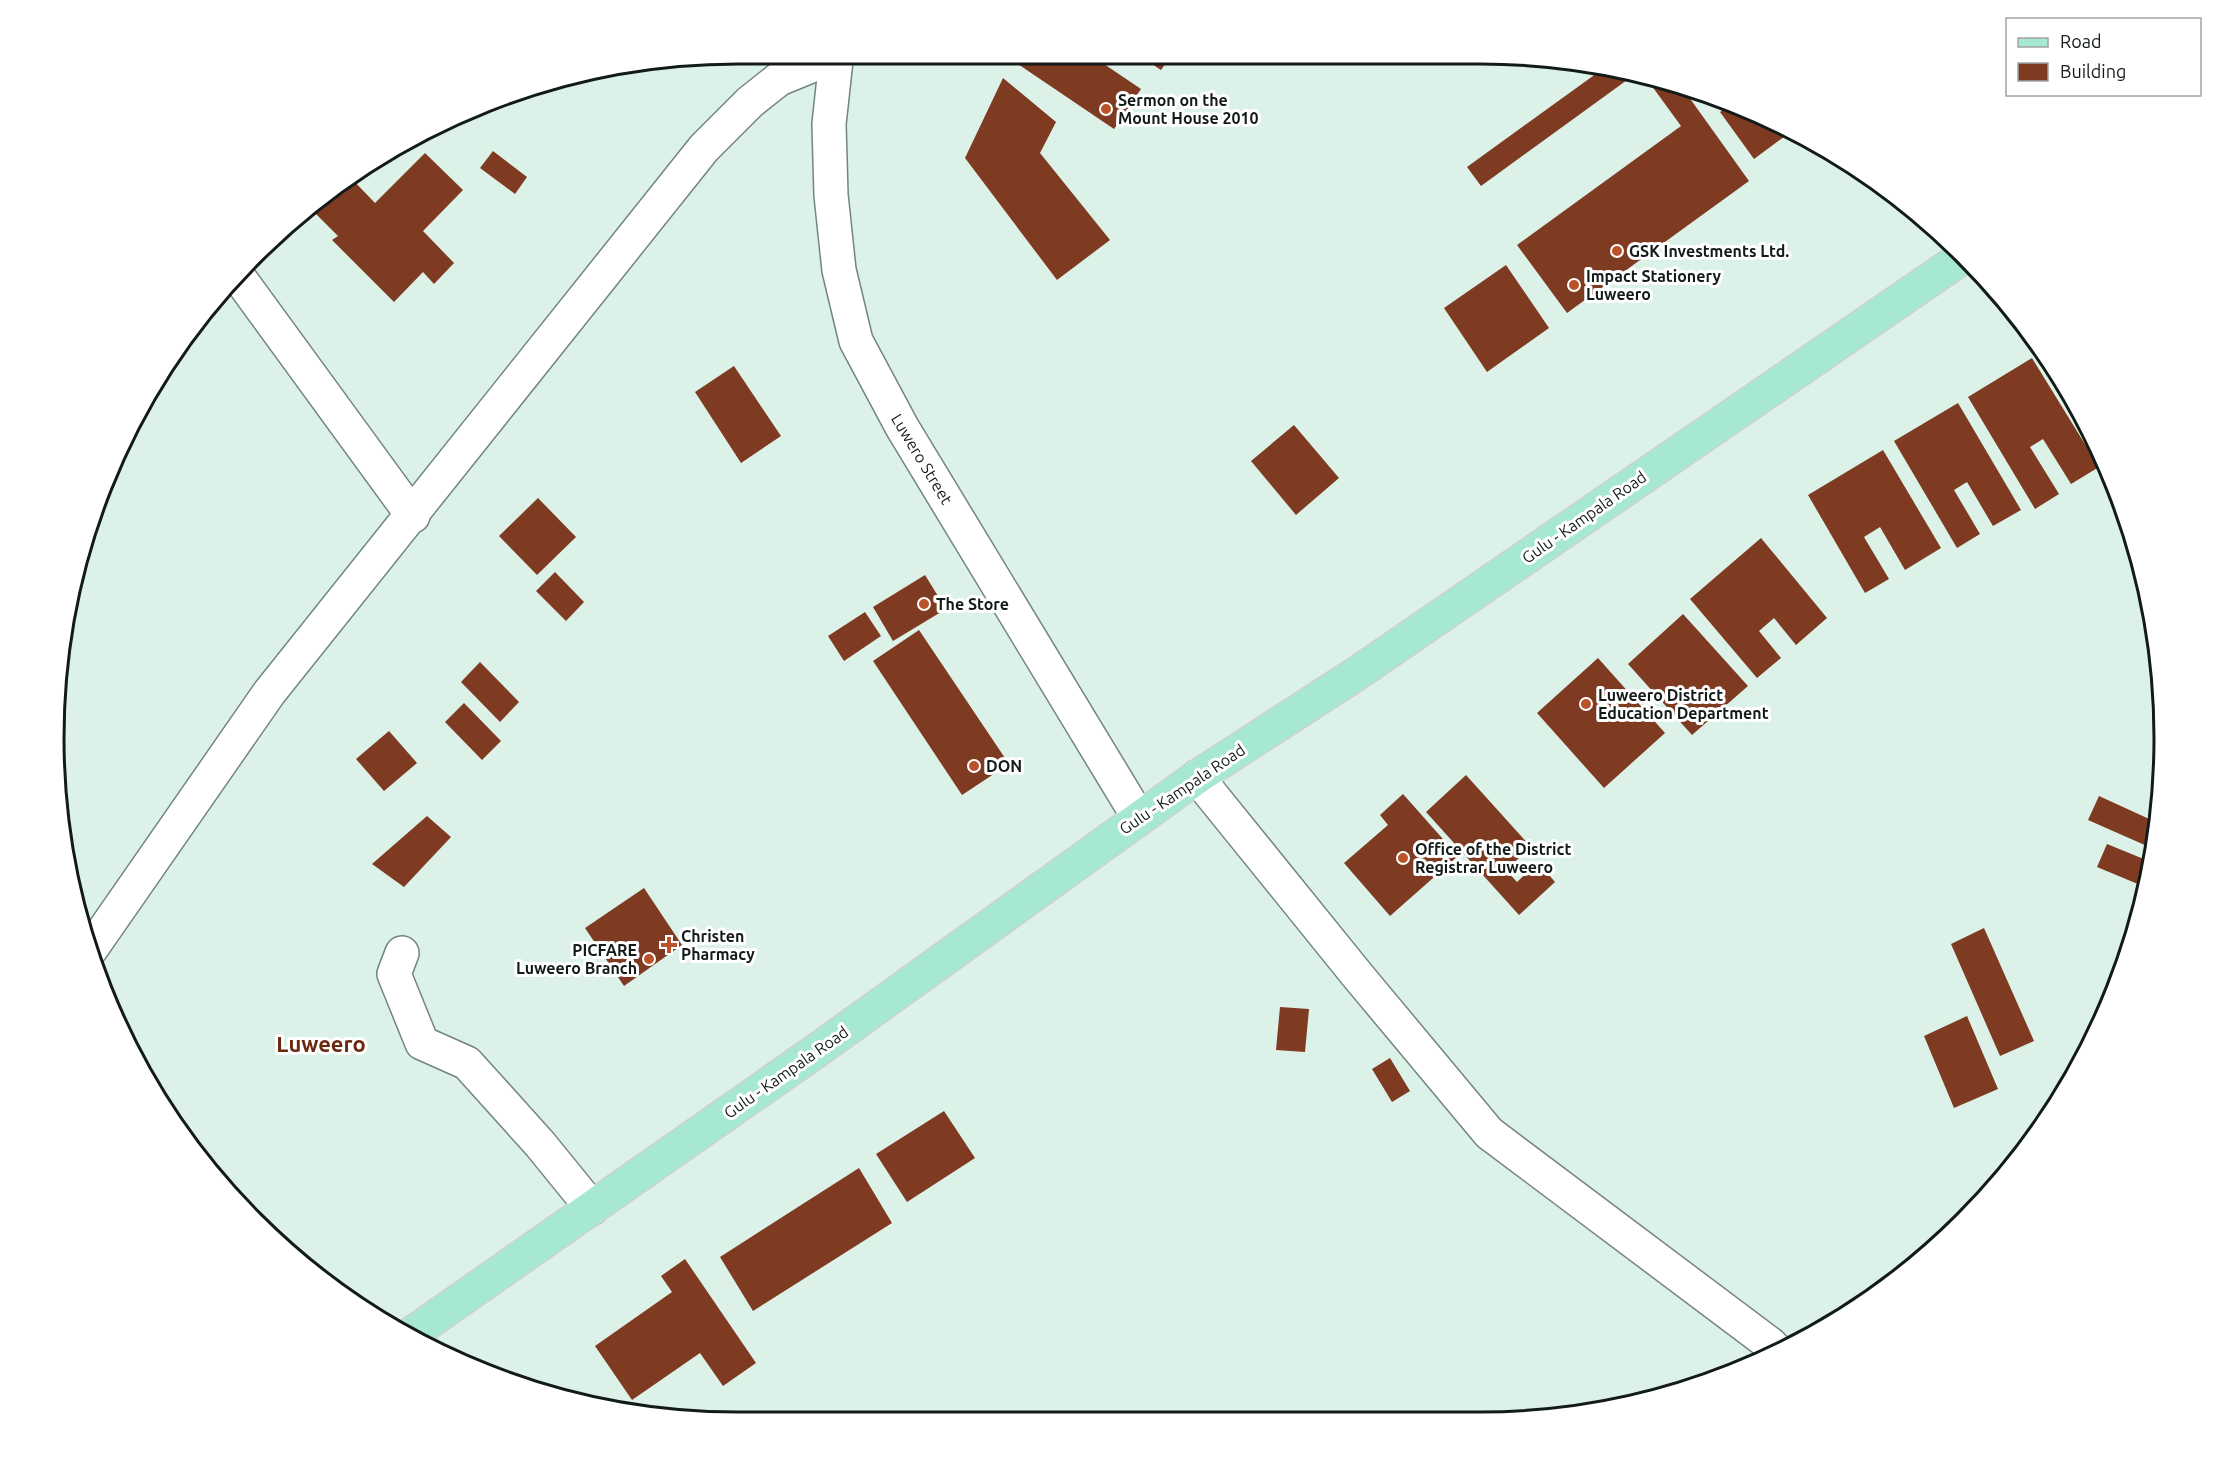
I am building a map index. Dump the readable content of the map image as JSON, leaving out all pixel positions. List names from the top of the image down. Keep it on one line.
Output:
{"streets":{"main road":["Gulu - Kampala Road"],"street":["Luwero Street"]},"crossings":[["Luwero Street","Gulu - Kampala Road"]],"districts":["Luweero"],"places":{"other":["Sermon on the Mount House 2010","GSK Investments Ltd.","Impact Stationery Luweero","The Store","Luweero District Education Department","DON","Office of the District Registrar Luweero","PICFARE Luweero Branch"],"health":["Christen Pharmacy"]},"legend":["Road","Building"]}
